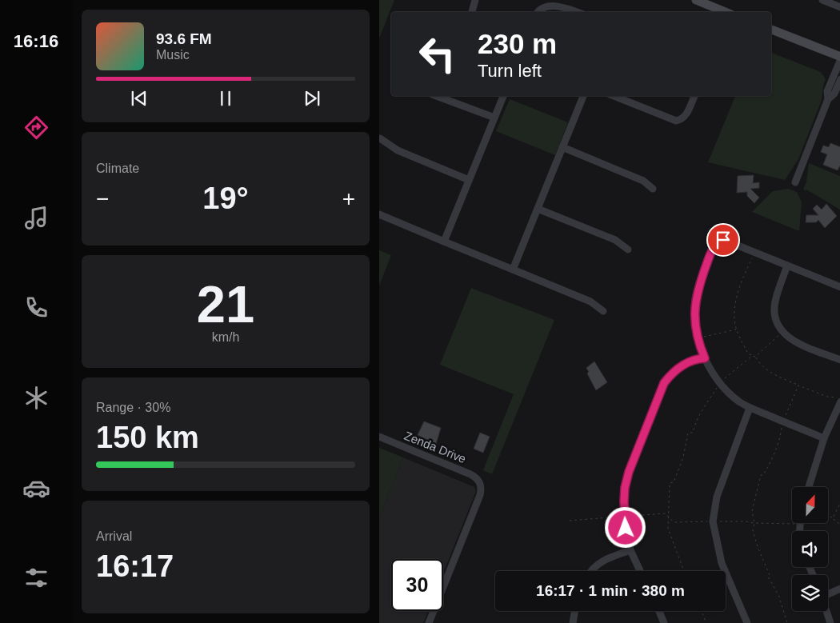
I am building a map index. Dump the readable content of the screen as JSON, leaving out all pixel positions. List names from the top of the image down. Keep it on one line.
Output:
{"streets":{"street":["Zenda Drive"]},"north":"top","page":{"tabs":"16:16","turn":["230 m","Turn left"],"song":["93.6 FM","Music"],"tile":["Climate",["21","km/h"],["Range · 30%","150 km"],["Arrival","16:17"]],"heat":["−","19°","+"],"limit":"30","trip":"16:17 · 1 min · 380 m"}}
